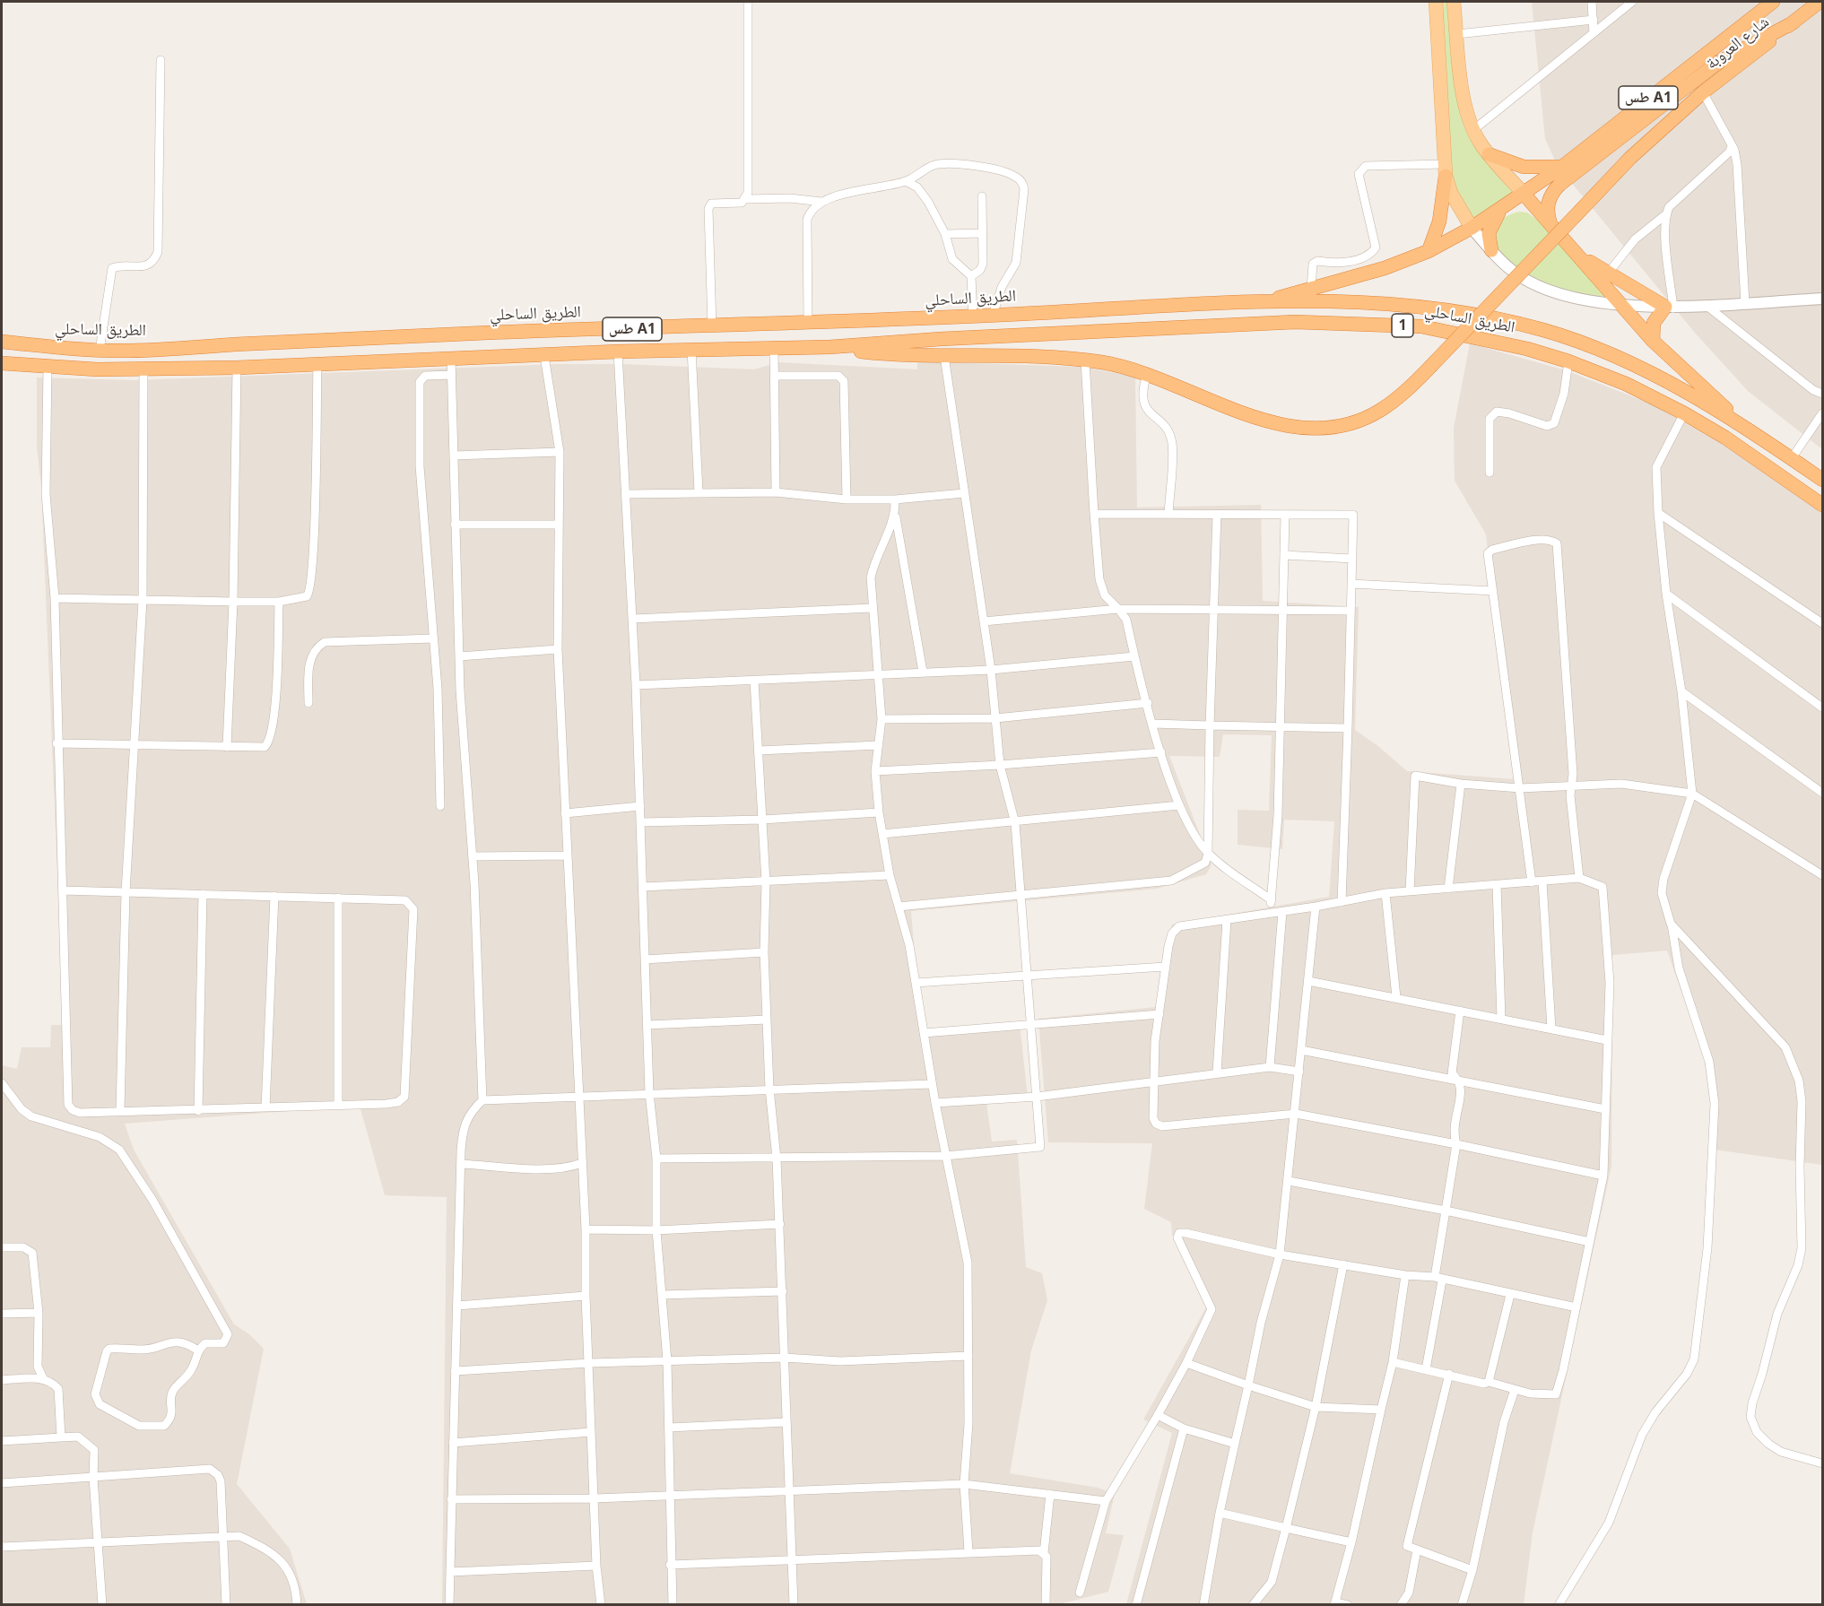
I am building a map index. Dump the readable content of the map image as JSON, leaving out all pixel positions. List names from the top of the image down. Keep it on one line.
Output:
{"streets":{"highway":["شارع العروبة","طس A1","الطريق الساحلي","1"]},"crossings":[["شارع العروبة","طس A1"],["طس A1","الطريق الساحلي"]]}
